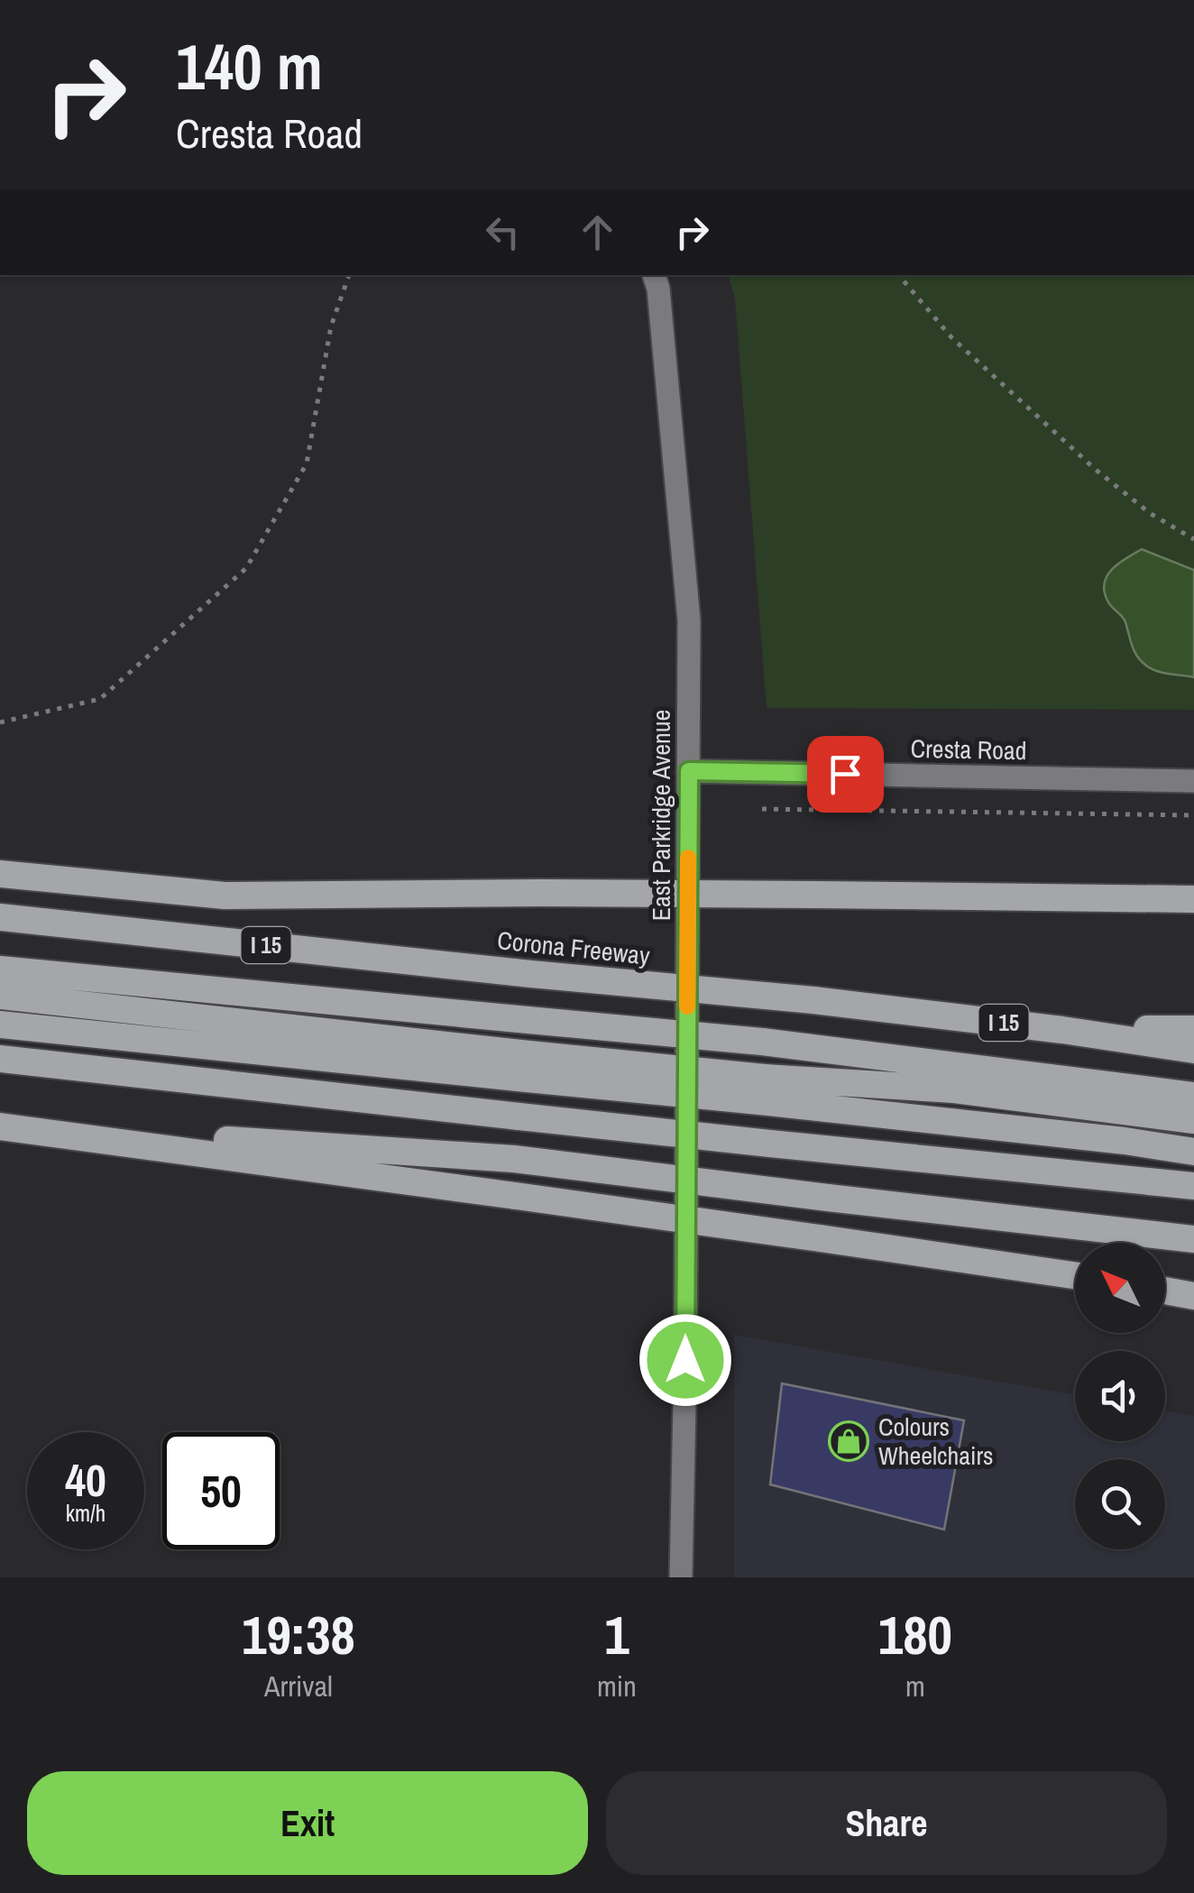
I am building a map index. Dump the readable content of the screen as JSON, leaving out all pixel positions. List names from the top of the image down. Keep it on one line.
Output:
{"streets":{"highway":["I 15","Corona Freeway"],"main road":["Cresta Road","East Parkridge Avenue"]},"crossings":[["Cresta Road","East Parkridge Avenue"]],"places":{"shop":["Colours Wheelchairs"]},"north":"top left","page":{"turn":["140 m","Cresta Road"],"speed":"40 km/h","limit":"50","eta":["19:38","Arrival","1","min","180","m"],"buttons":["Exit","Share"]}}
